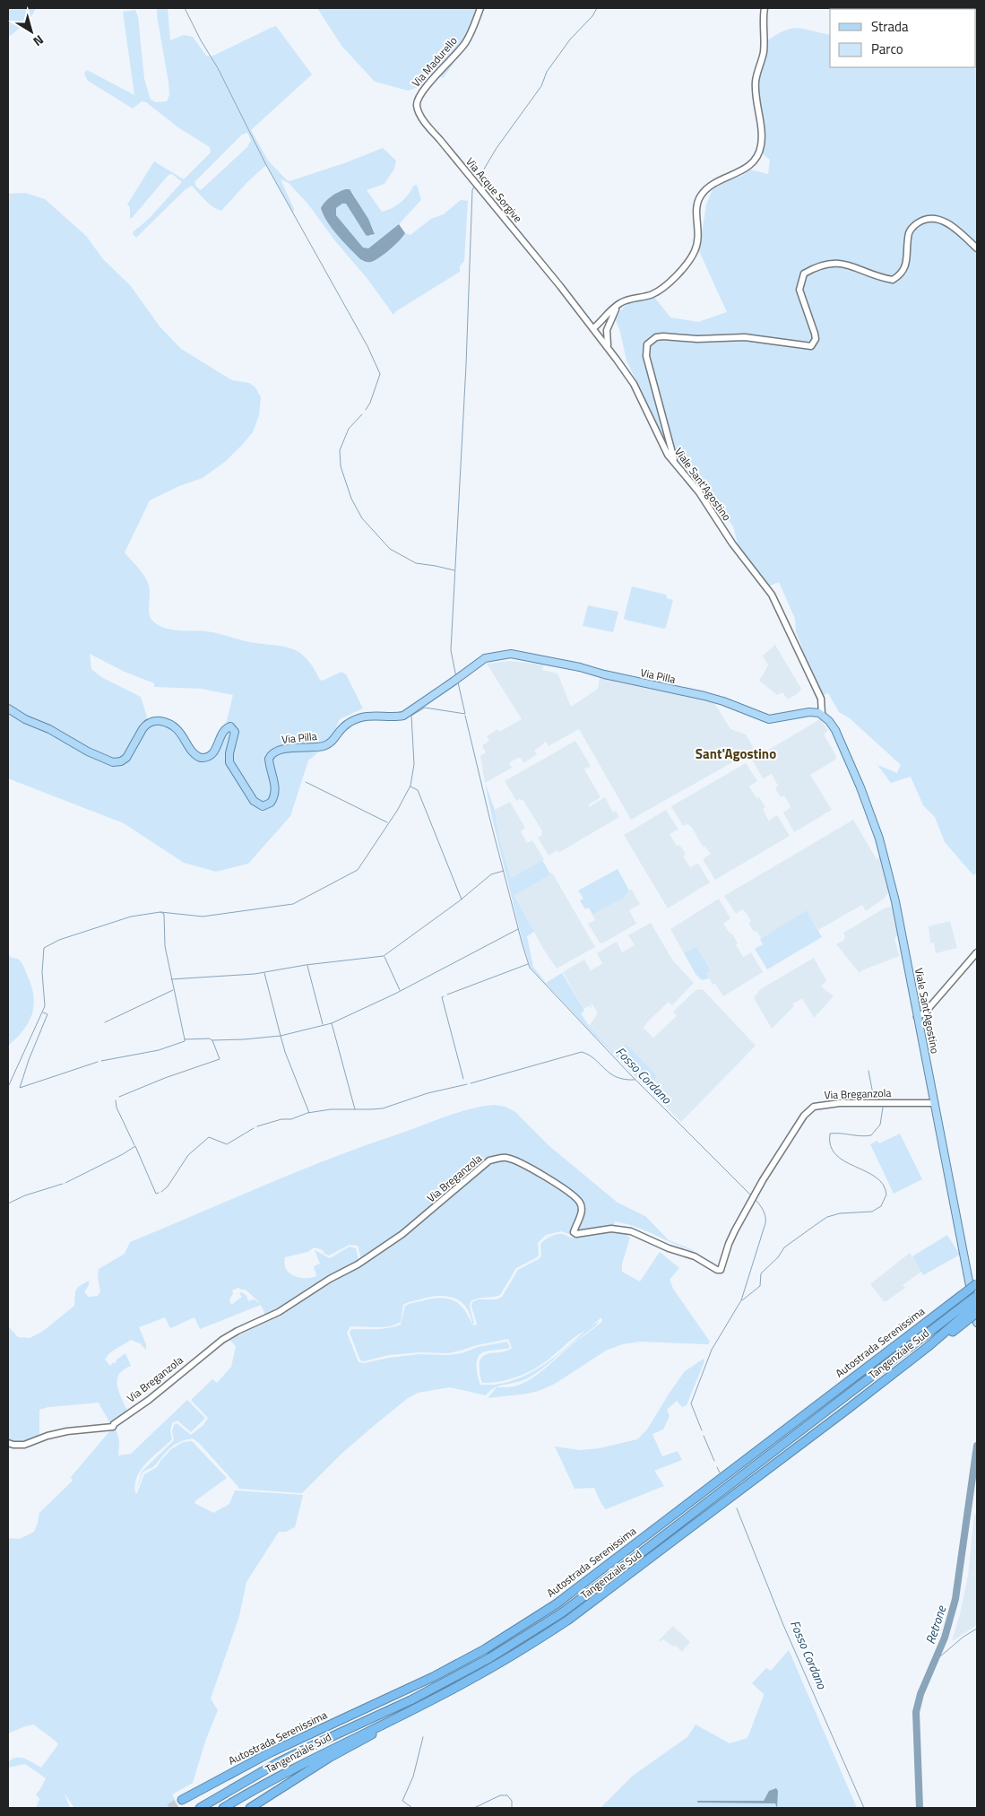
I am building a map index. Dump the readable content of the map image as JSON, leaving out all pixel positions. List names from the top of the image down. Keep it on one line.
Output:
{"streets":{"highway":["Autostrada Serenissima","Tangenziale Sud"],"main road":["Viale Sant'Agostino","Via Pilla"],"street":["Via Madurello","Via Acque Sorgive","Via Breganzola"]},"crossings":[["Via Madurello","Via Acque Sorgive"],["Via Acque Sorgive","Viale Sant'Agostino"],["Viale Sant'Agostino","Via Pilla"],["Viale Sant'Agostino","Via Breganzola"],["Viale Sant'Agostino","Autostrada Serenissima"],["Viale Sant'Agostino","Tangenziale Sud"],["Autostrada Serenissima","Tangenziale Sud"]],"districts":["Sant'Agostino"],"water":["Fosso Cordano","Retrone"],"legend":["Strada","Parco"],"north":"bottom right"}
